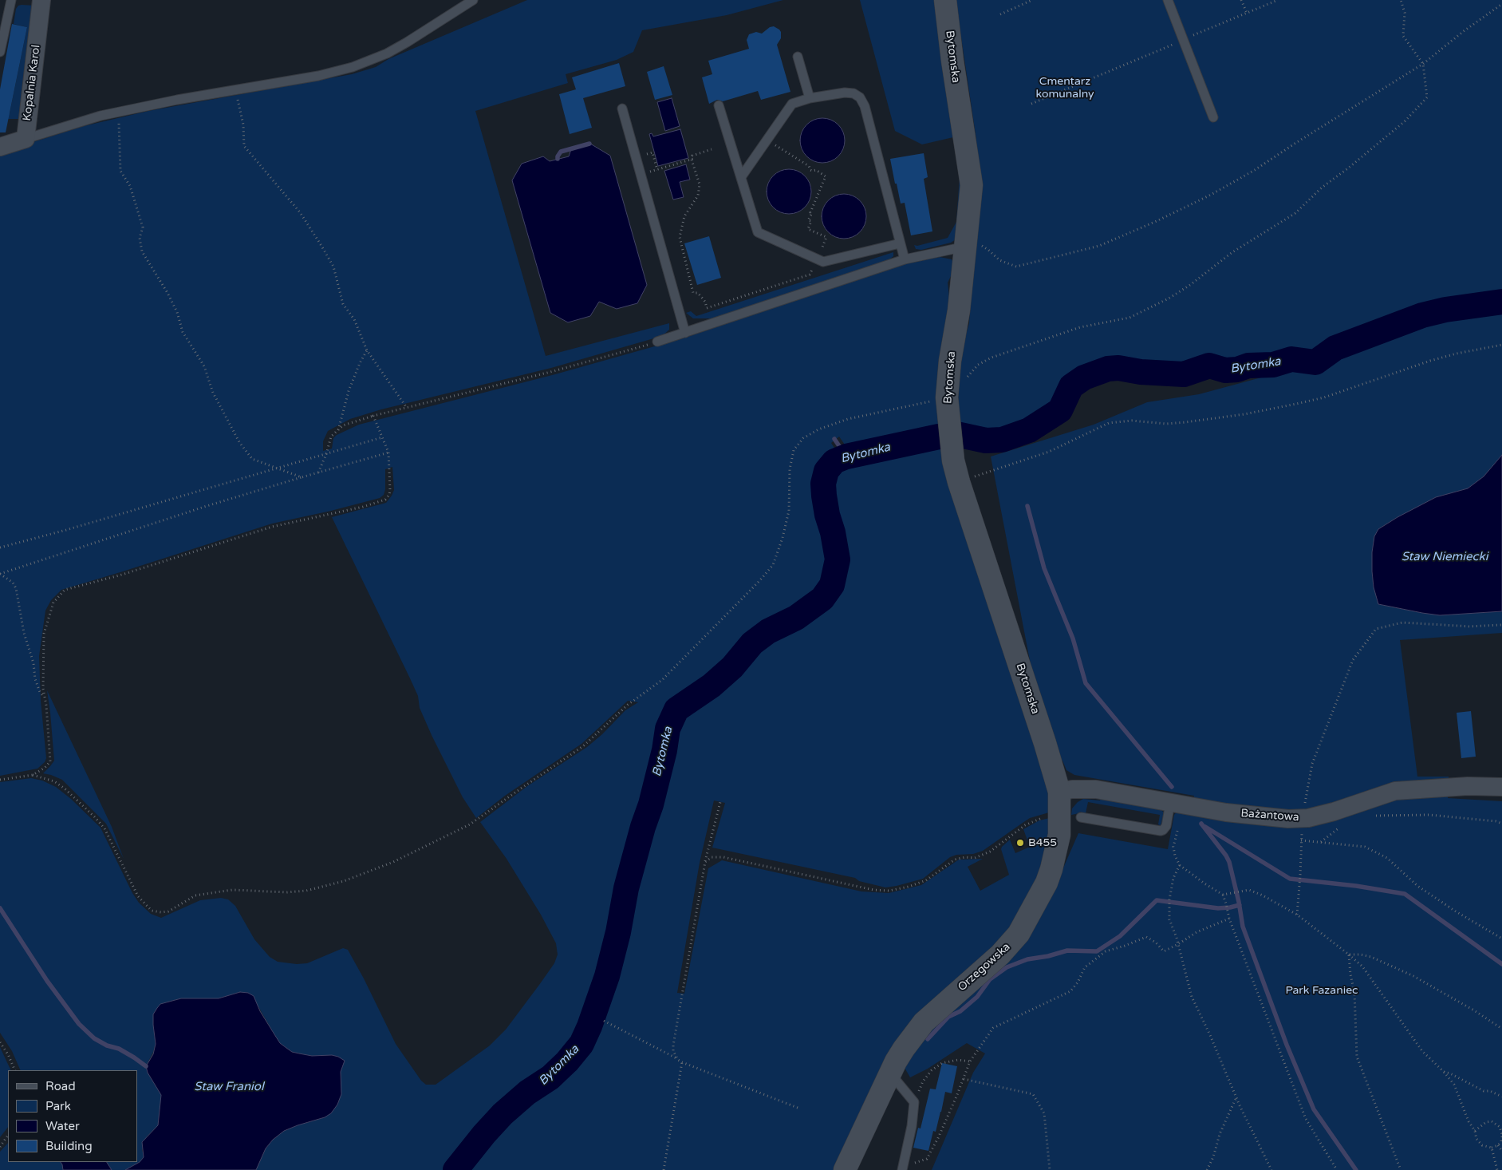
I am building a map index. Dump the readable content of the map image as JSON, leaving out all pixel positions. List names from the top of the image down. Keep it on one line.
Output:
{"streets":{"street":["Bytomska","Kopalnia Karol","Bażantowa","Orzegowska"]},"crossings":[["Bytomska","Orzegowska"],["Bażantowa","Orzegowska"]],"water":["Bytomka","Staw Niemiecki","Staw Franiol"],"parks":["Cmentarz komunalny","Park Fazaniec"],"places":["B455"],"legend":["Road","Park","Water","Building"]}
